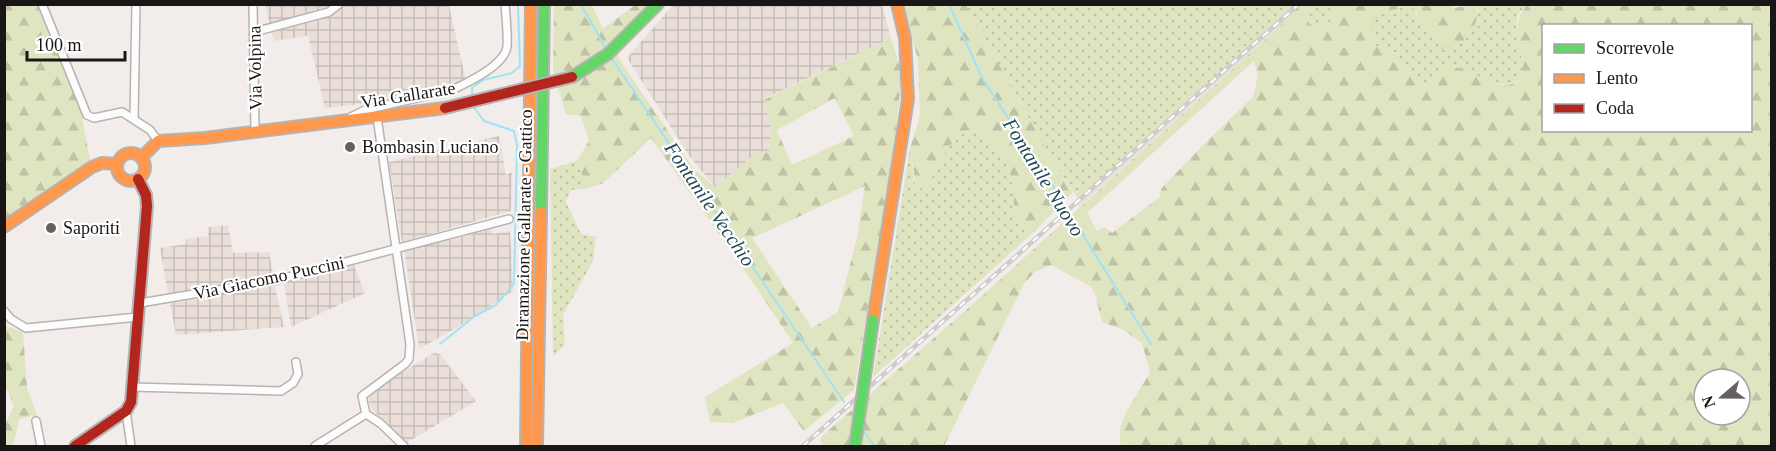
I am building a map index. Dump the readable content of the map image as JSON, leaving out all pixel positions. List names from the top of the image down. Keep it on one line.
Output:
{"streets":{"main road":["Via Gallarate","Diramazione Gallarate - Gattico"],"street":["Via Volpina","Via Giacomo Puccini"]},"crossings":[["Via Volpina","Via Gallarate"]],"water":["Fontanile Nuovo","Fontanile Vecchio"],"places":["Bombasin Luciano","Saporiti"],"legend":["Scorrevole","Lento","Coda"],"scale_bar":"100 m","north":"left"}
